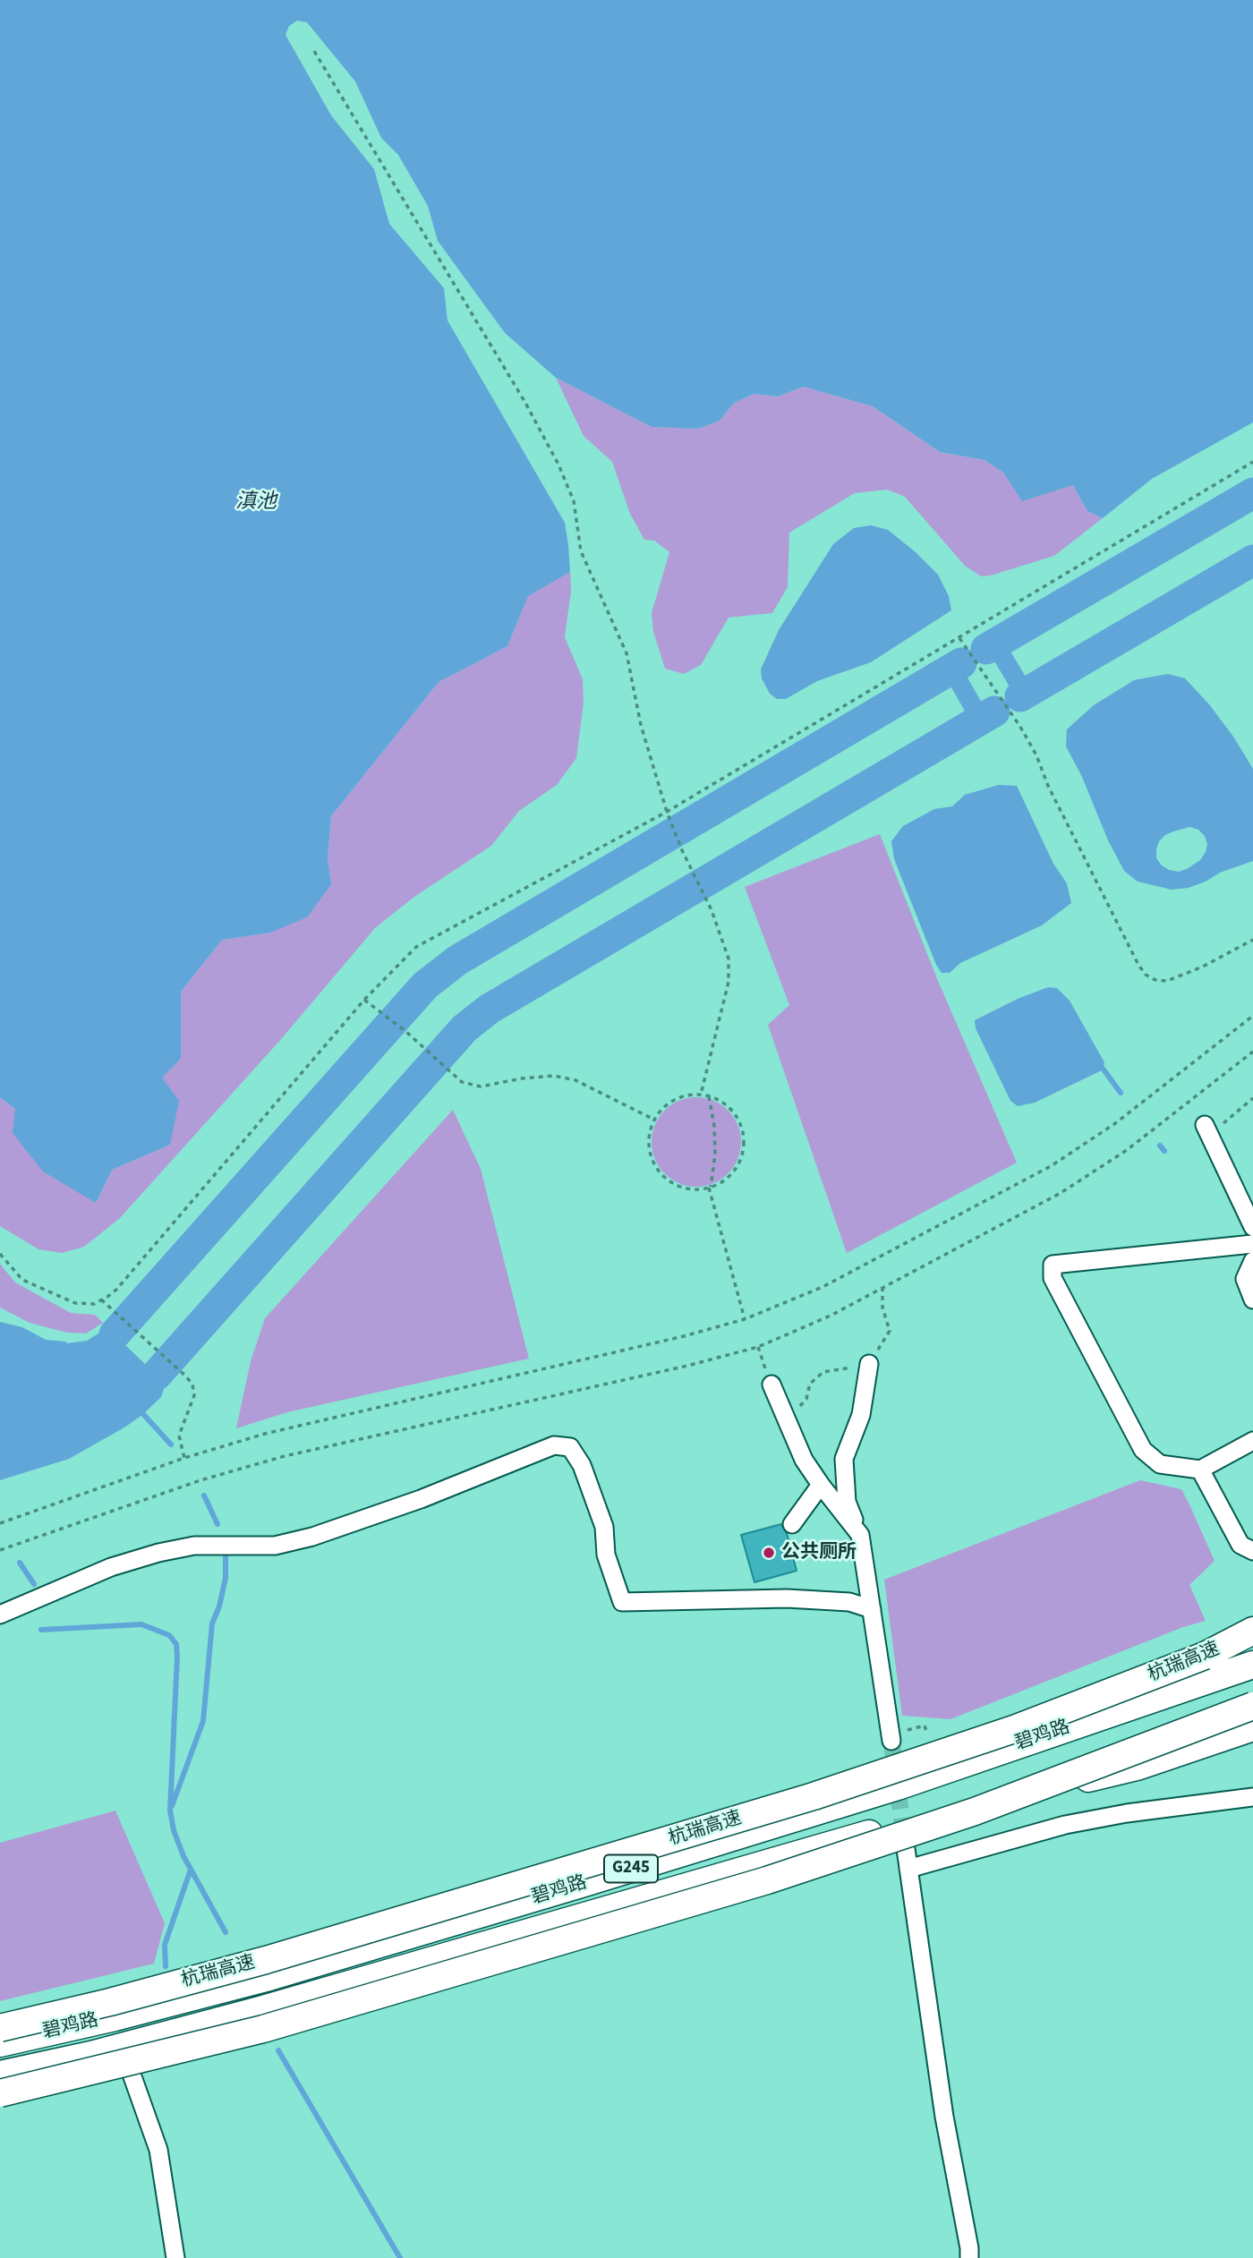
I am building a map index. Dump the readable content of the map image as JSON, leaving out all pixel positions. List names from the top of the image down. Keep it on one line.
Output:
{"streets":{"highway":["杭瑞高速","碧鸡路","G245"]},"water":["滇池"],"places":["公共厕所"]}
